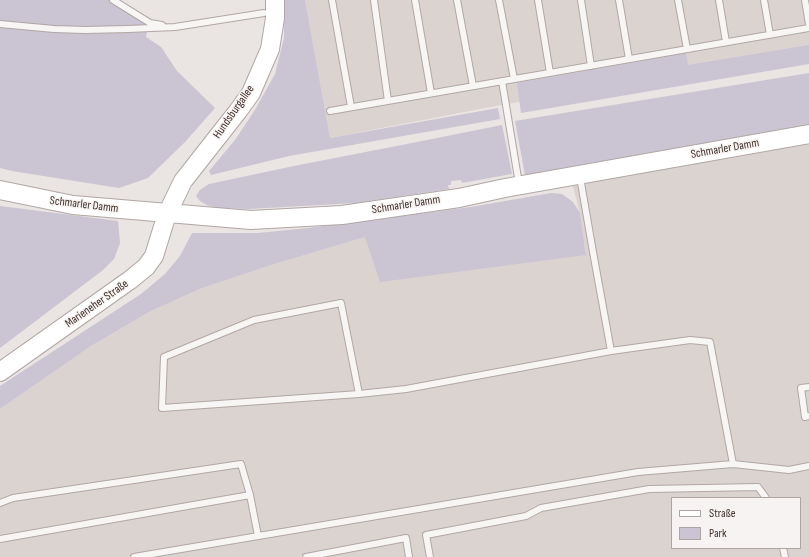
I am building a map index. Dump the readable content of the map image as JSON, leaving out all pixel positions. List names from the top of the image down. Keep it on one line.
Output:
{"streets":{"street":["Hundsburgallee","Schmarler Damm","Marieneher Straße"]},"crossings":[["Hundsburgallee","Schmarler Damm"],["Hundsburgallee","Marieneher Straße"],["Schmarler Damm","Marieneher Straße"]],"legend":["Straße","Park"]}
